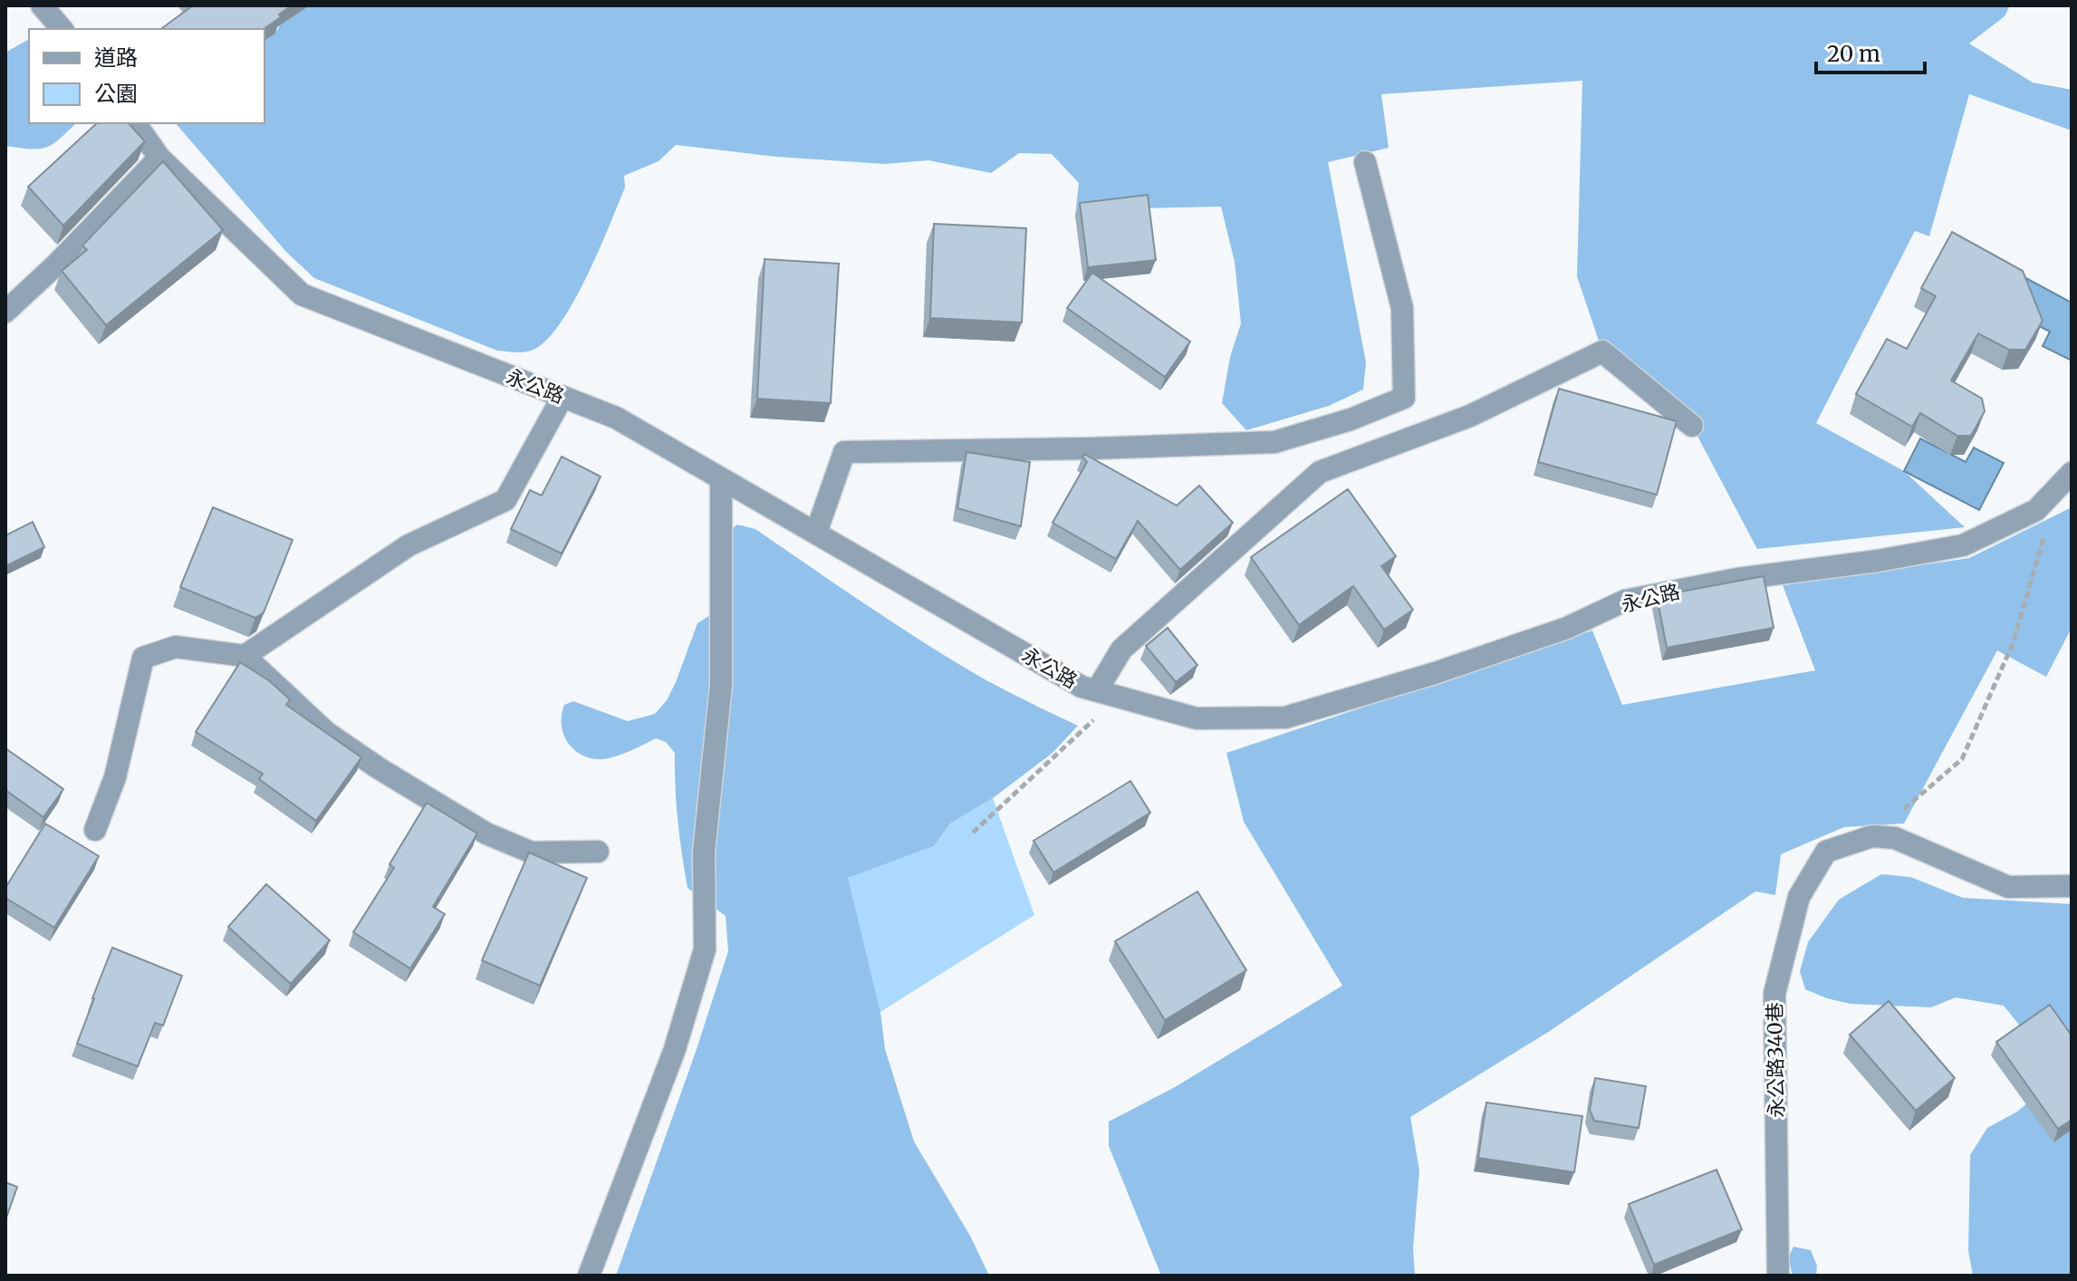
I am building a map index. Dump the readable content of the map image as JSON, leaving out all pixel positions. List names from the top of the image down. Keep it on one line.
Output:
{"streets":{"street":["永公路","永公路340巷"]},"legend":["道路","公園"],"scale_bar":"20 m"}
